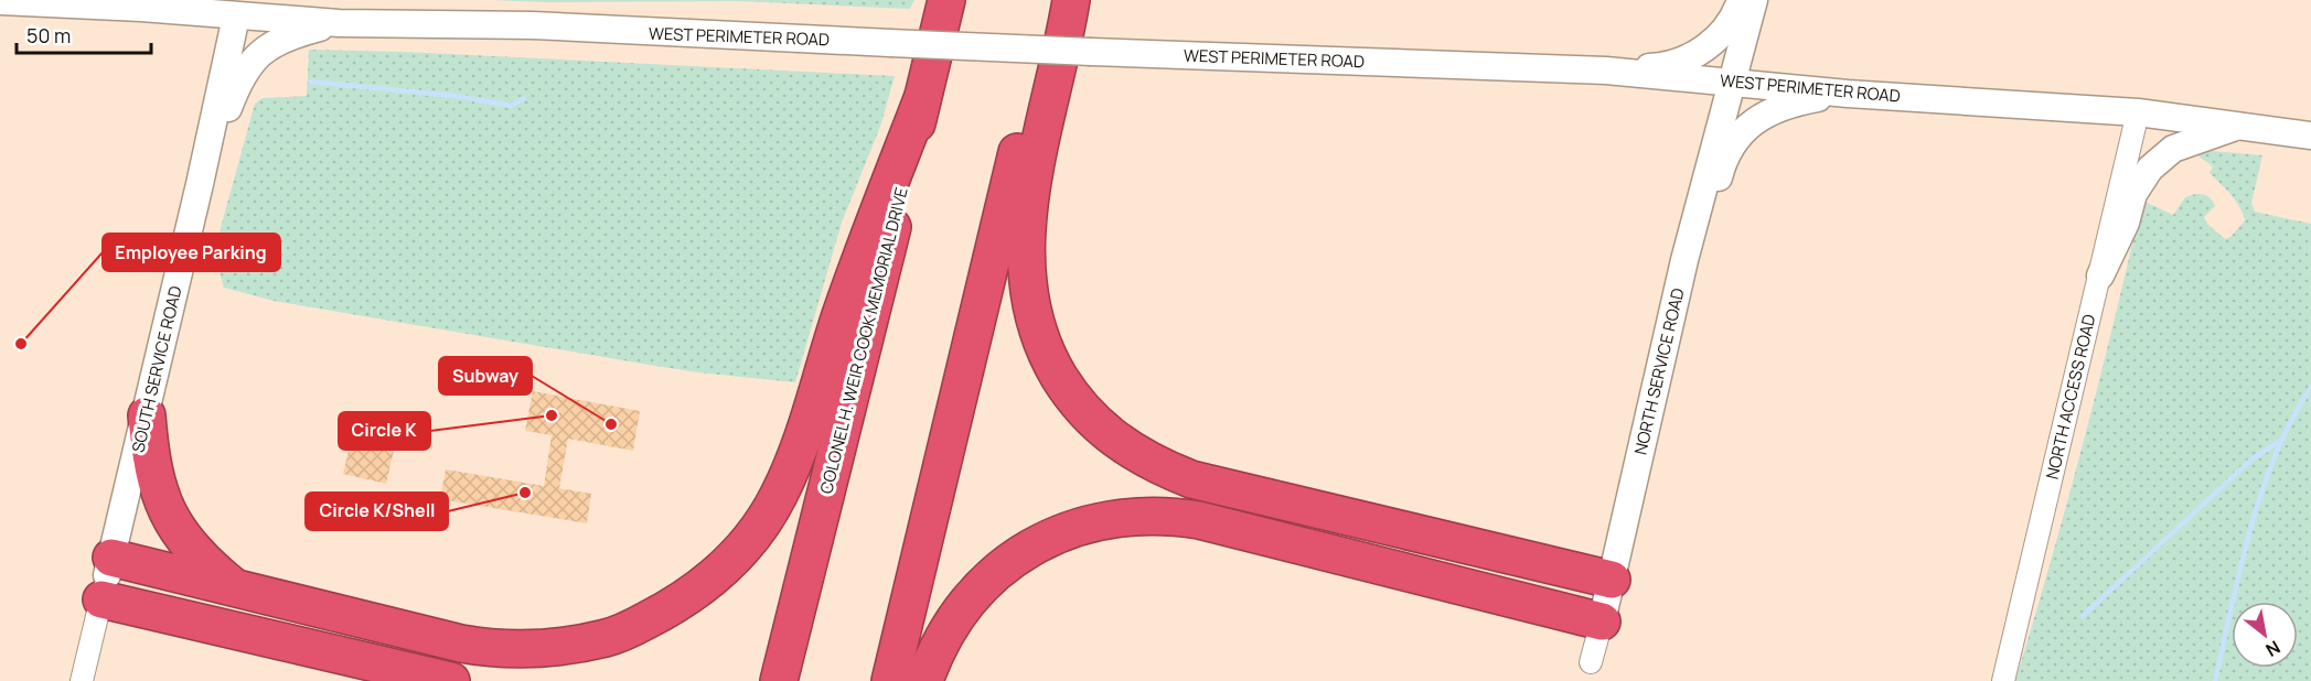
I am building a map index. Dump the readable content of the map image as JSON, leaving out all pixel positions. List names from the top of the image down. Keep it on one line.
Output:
{"streets":{"highway":["COLONEL H. WEIR COOK MEMORIAL DRIVE"],"street":["WEST PERIMETER ROAD","SOUTH SERVICE ROAD","NORTH SERVICE ROAD","NORTH ACCESS ROAD"]},"crossings":[["WEST PERIMETER ROAD","SOUTH SERVICE ROAD"],["WEST PERIMETER ROAD","NORTH SERVICE ROAD"],["WEST PERIMETER ROAD","NORTH ACCESS ROAD"]],"places":["Employee Parking","Circle K","Subway","Circle K/Shell"],"scale_bar":"50 m","north":"bottom right"}
